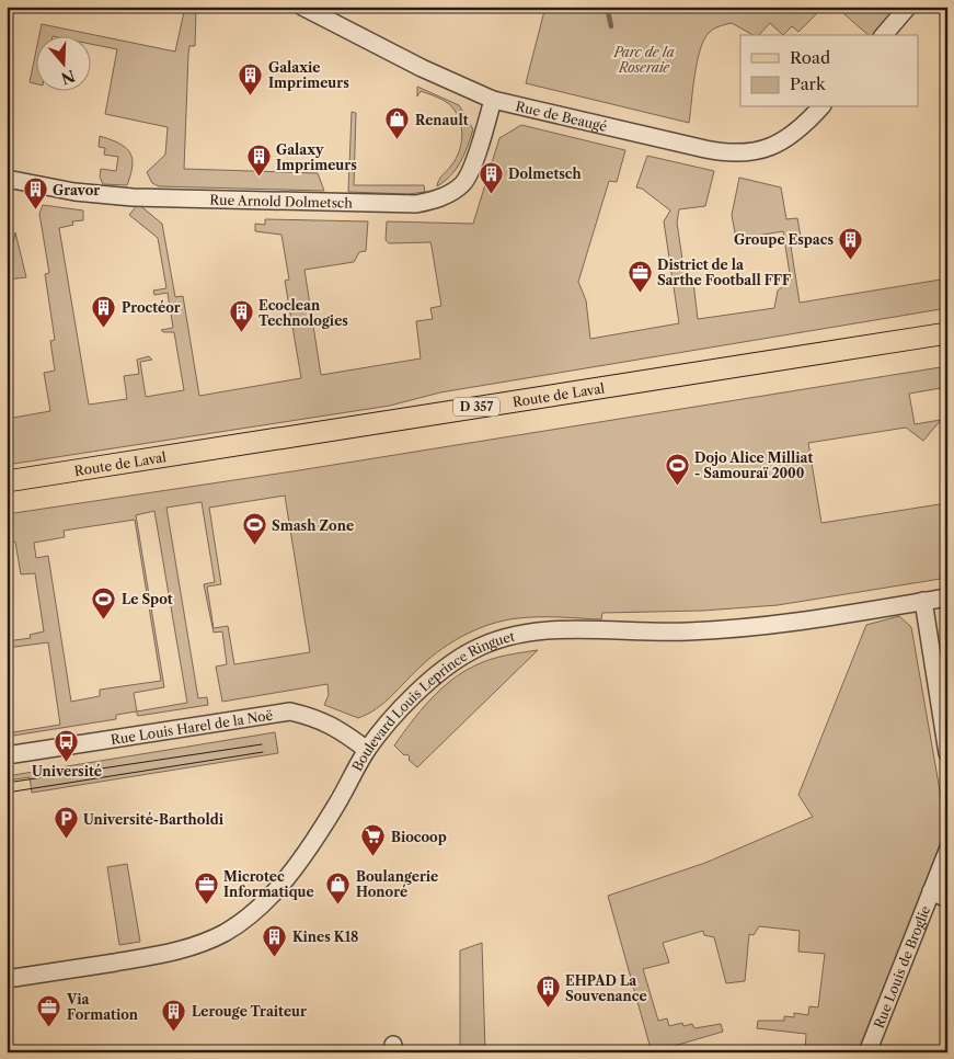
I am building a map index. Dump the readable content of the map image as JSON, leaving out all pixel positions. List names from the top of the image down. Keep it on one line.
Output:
{"streets":{"main road":["Route de Laval","D 357"],"street":["Rue de Beaugé","Rue Arnold Dolmetsch","Boulevard Louis Leprince Ringuet","Rue Louis Harel de la Noë","Rue Louis de Broglie"]},"crossings":[["Rue de Beaugé","Rue Arnold Dolmetsch"],["Boulevard Louis Leprince Ringuet","Rue Louis Harel de la Noë"]],"parks":["Parc de la Roseraie"],"places":{"building":["Galaxie Imprimeurs","Galaxy Imprimeurs","Dolmetsch","Gravor","Groupe Espacs","Proctéor","Ecoclean Technologies","Kines K18","EHPAD La Souvenance","Lerouge Traiteur"],"shop":["Renault","Boulangerie Honoré"],"office":["District de la Sarthe Football FFF","Microtec Informatique","Via Formation"],"sports":["Dojo Alice Milliat - Samouraï 2000","Smash Zone","Le Spot"],"bus stop":["Université"],"parking":["Université-Bartholdi"],"supermarket":["Biocoop"]},"legend":["Road","Park"],"north":"bottom"}
